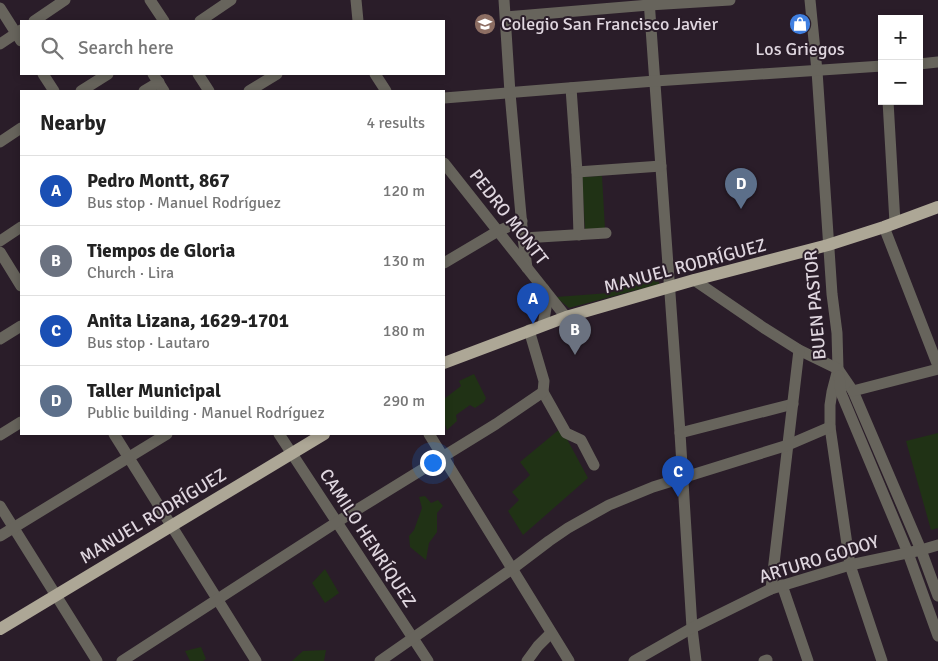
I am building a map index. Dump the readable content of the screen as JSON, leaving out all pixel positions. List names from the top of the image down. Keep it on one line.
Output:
{"streets":{"main road":["MANUEL RODRÍGUEZ"],"street":["PEDRO MONTT","BUEN PASTOR","CAMILO HENRÍQUEZ","ARTURO GODOY"]},"crossings":[["PEDRO MONTT","MANUEL RODRÍGUEZ"],["MANUEL RODRÍGUEZ","BUEN PASTOR"],["MANUEL RODRÍGUEZ","CAMILO HENRÍQUEZ"],["BUEN PASTOR","ARTURO GODOY"]],"places":{"school or university":["Colegio San Francisco Javier"],"shop":["Los Griegos"]},"page":{"map_buttons":["+","−"],"search":"Search here","heading":["Nearby","4 results"],"list":[{"mark":"A","name":"Pedro Montt, 867","note":"Bus stop · Manuel Rodríguez","value":"120 m"},{"mark":"B","name":"Tiempos de Gloria","note":"Church · Lira","value":"130 m"},{"mark":"C","name":"Anita Lizana, 1629-1701","note":"Bus stop · Lautaro","value":"180 m"},{"mark":"D","name":"Taller Municipal","note":"Public building · Manuel Rodríguez","value":"290 m"}],"pins":["D","A","B","C"]}}
